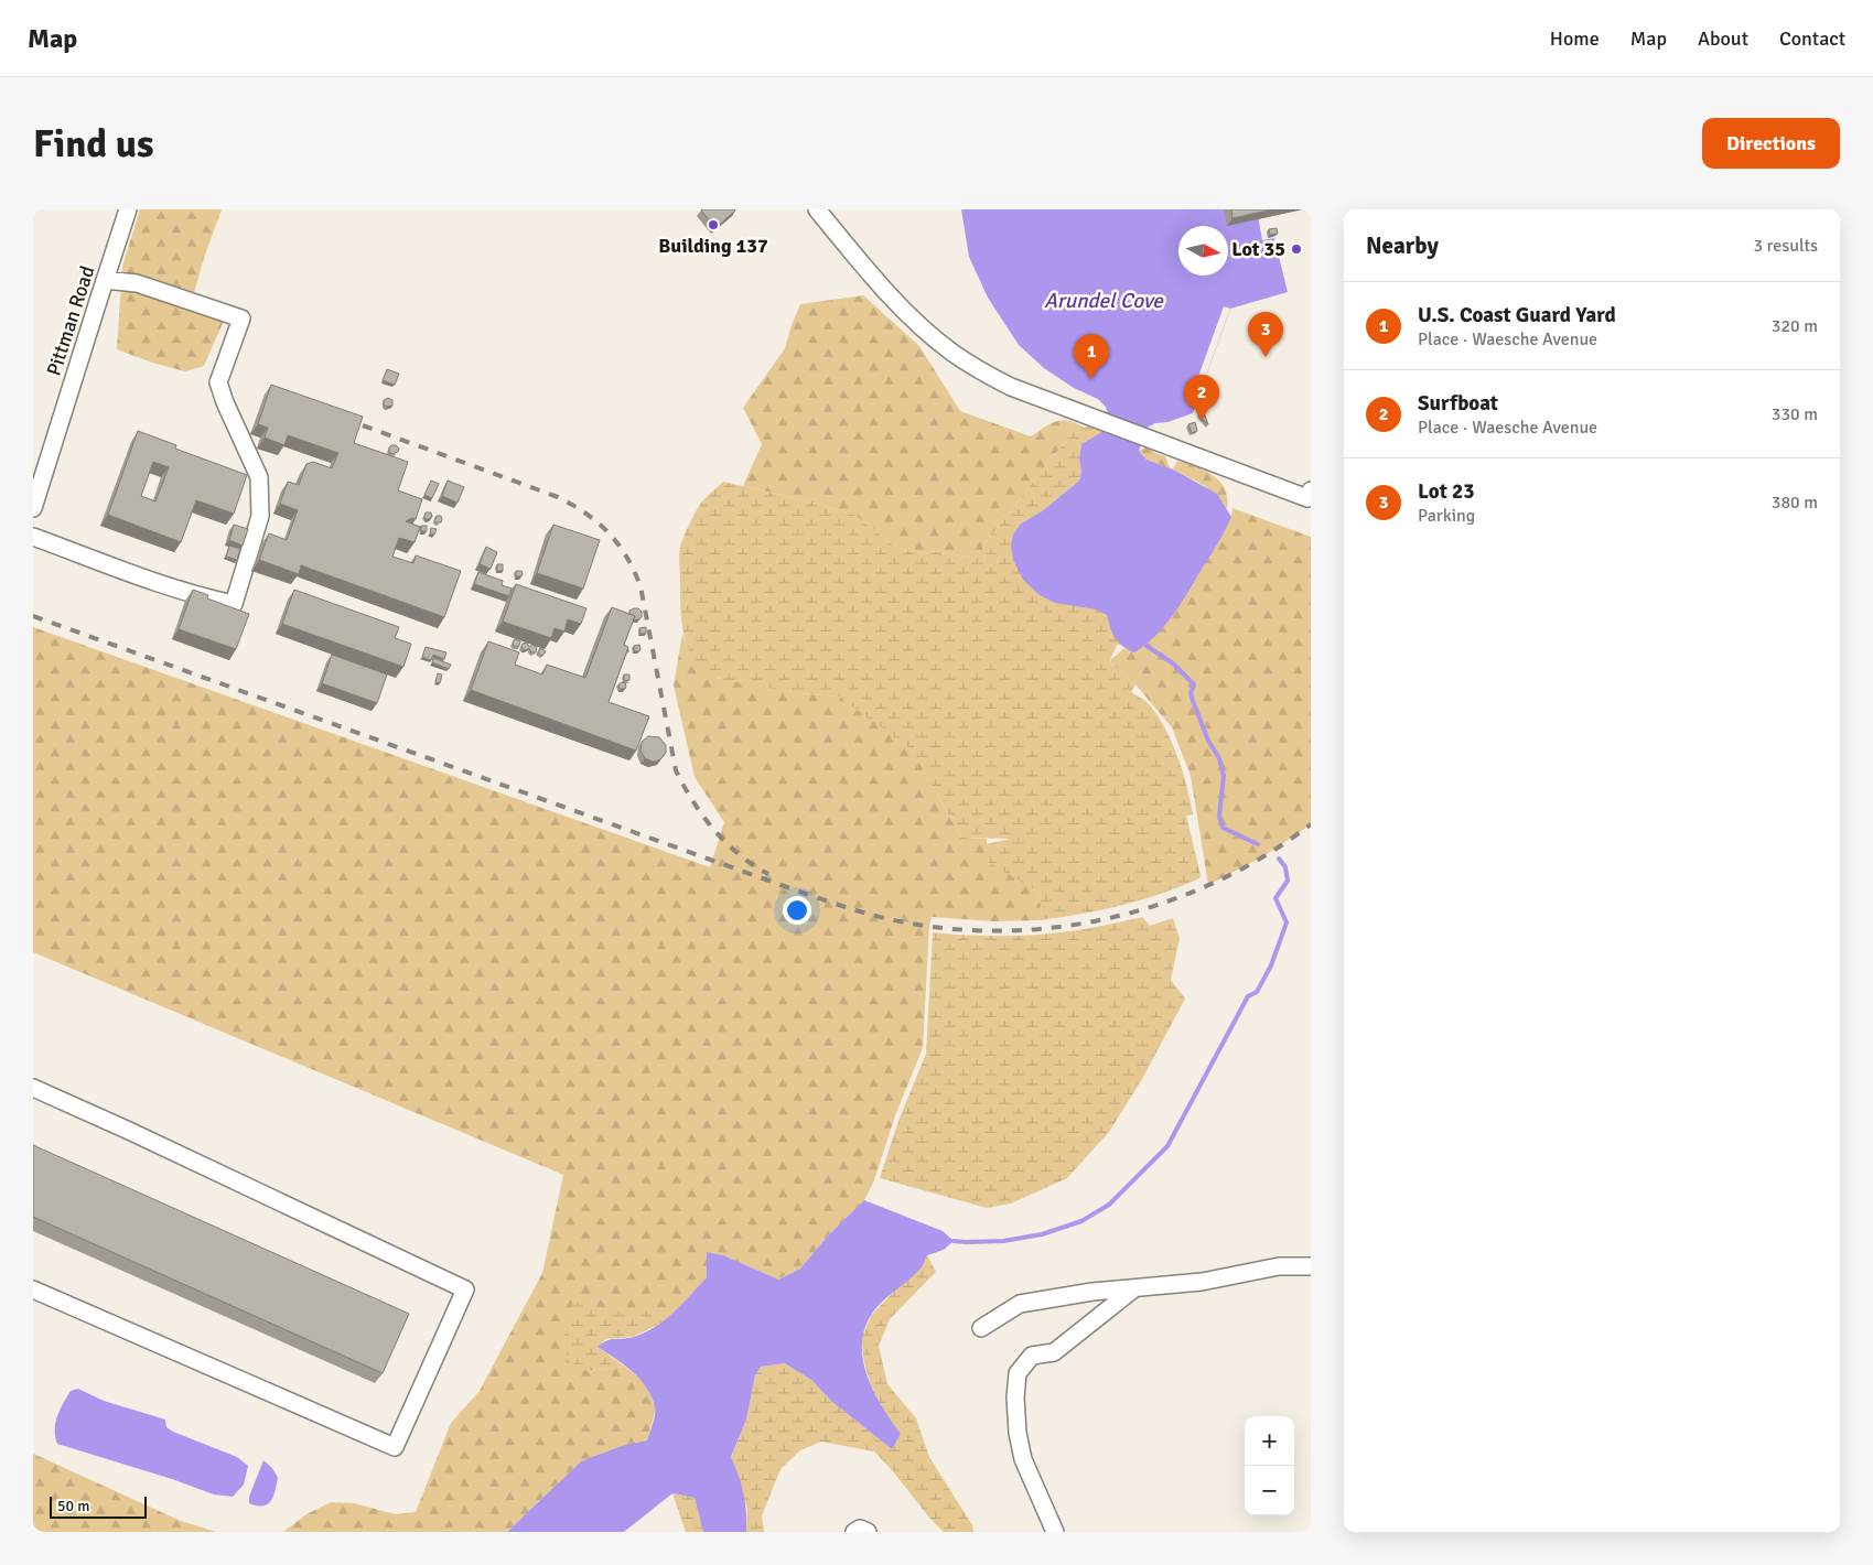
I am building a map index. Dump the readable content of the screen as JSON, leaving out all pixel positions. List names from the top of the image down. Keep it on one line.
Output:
{"streets":{"street":["Pittman Road"]},"water":["Arundel Cove"],"places":["Building 137","Lot 35"],"scale_bar":"50 m","north":"right","page":{"header":"Map","nav":["Home","Map","About","Contact"],"buttons":"Directions","title":"Find us","heading":["Nearby","3 results"],"list":[{"mark":"1","name":"U.S. Coast Guard Yard","note":"Place · Waesche Avenue","value":"320 m"},{"mark":"2","name":"Surfboat","note":"Place · Waesche Avenue","value":"330 m"},{"mark":"3","name":"Lot 23","note":"Parking","value":"380 m"}],"pins":["3","1","2"],"map_buttons":["+","−"],"scale":"50 m"}}
